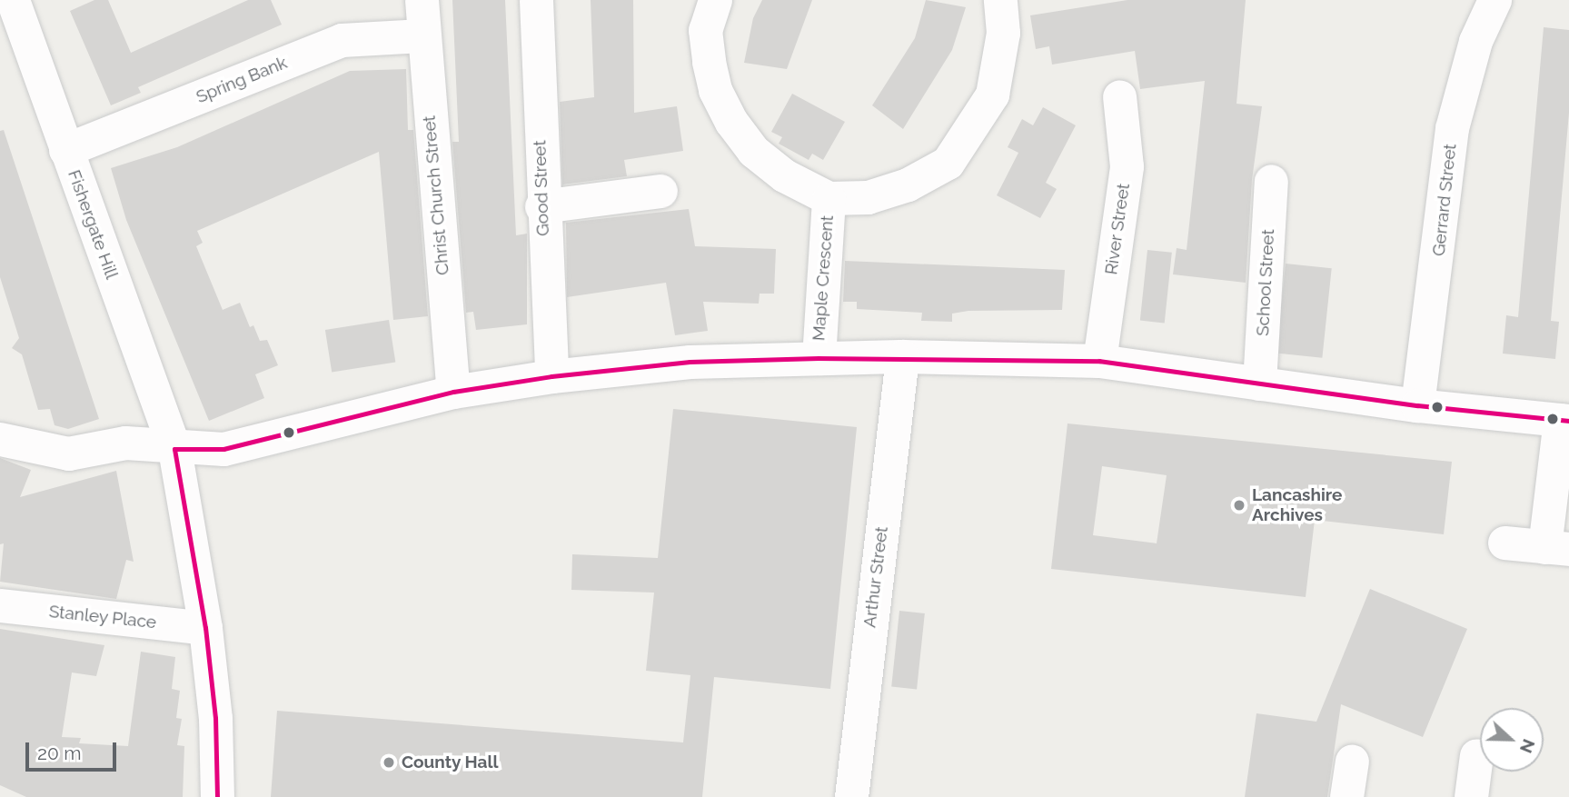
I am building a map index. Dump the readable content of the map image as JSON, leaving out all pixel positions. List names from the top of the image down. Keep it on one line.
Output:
{"streets":{"street":["Spring Bank","Good Street","Christ Church Street","Gerrard Street","Fishergate Hill","River Street","Maple Crescent","School Street","Arthur Street","Stanley Place"]},"crossings":[["Spring Bank","Christ Church Street"],["Spring Bank","Fishergate Hill"],["Fishergate Hill","Stanley Place"]],"places":["Lancashire Archives","County Hall"],"scale_bar":"20 m","north":"right"}
